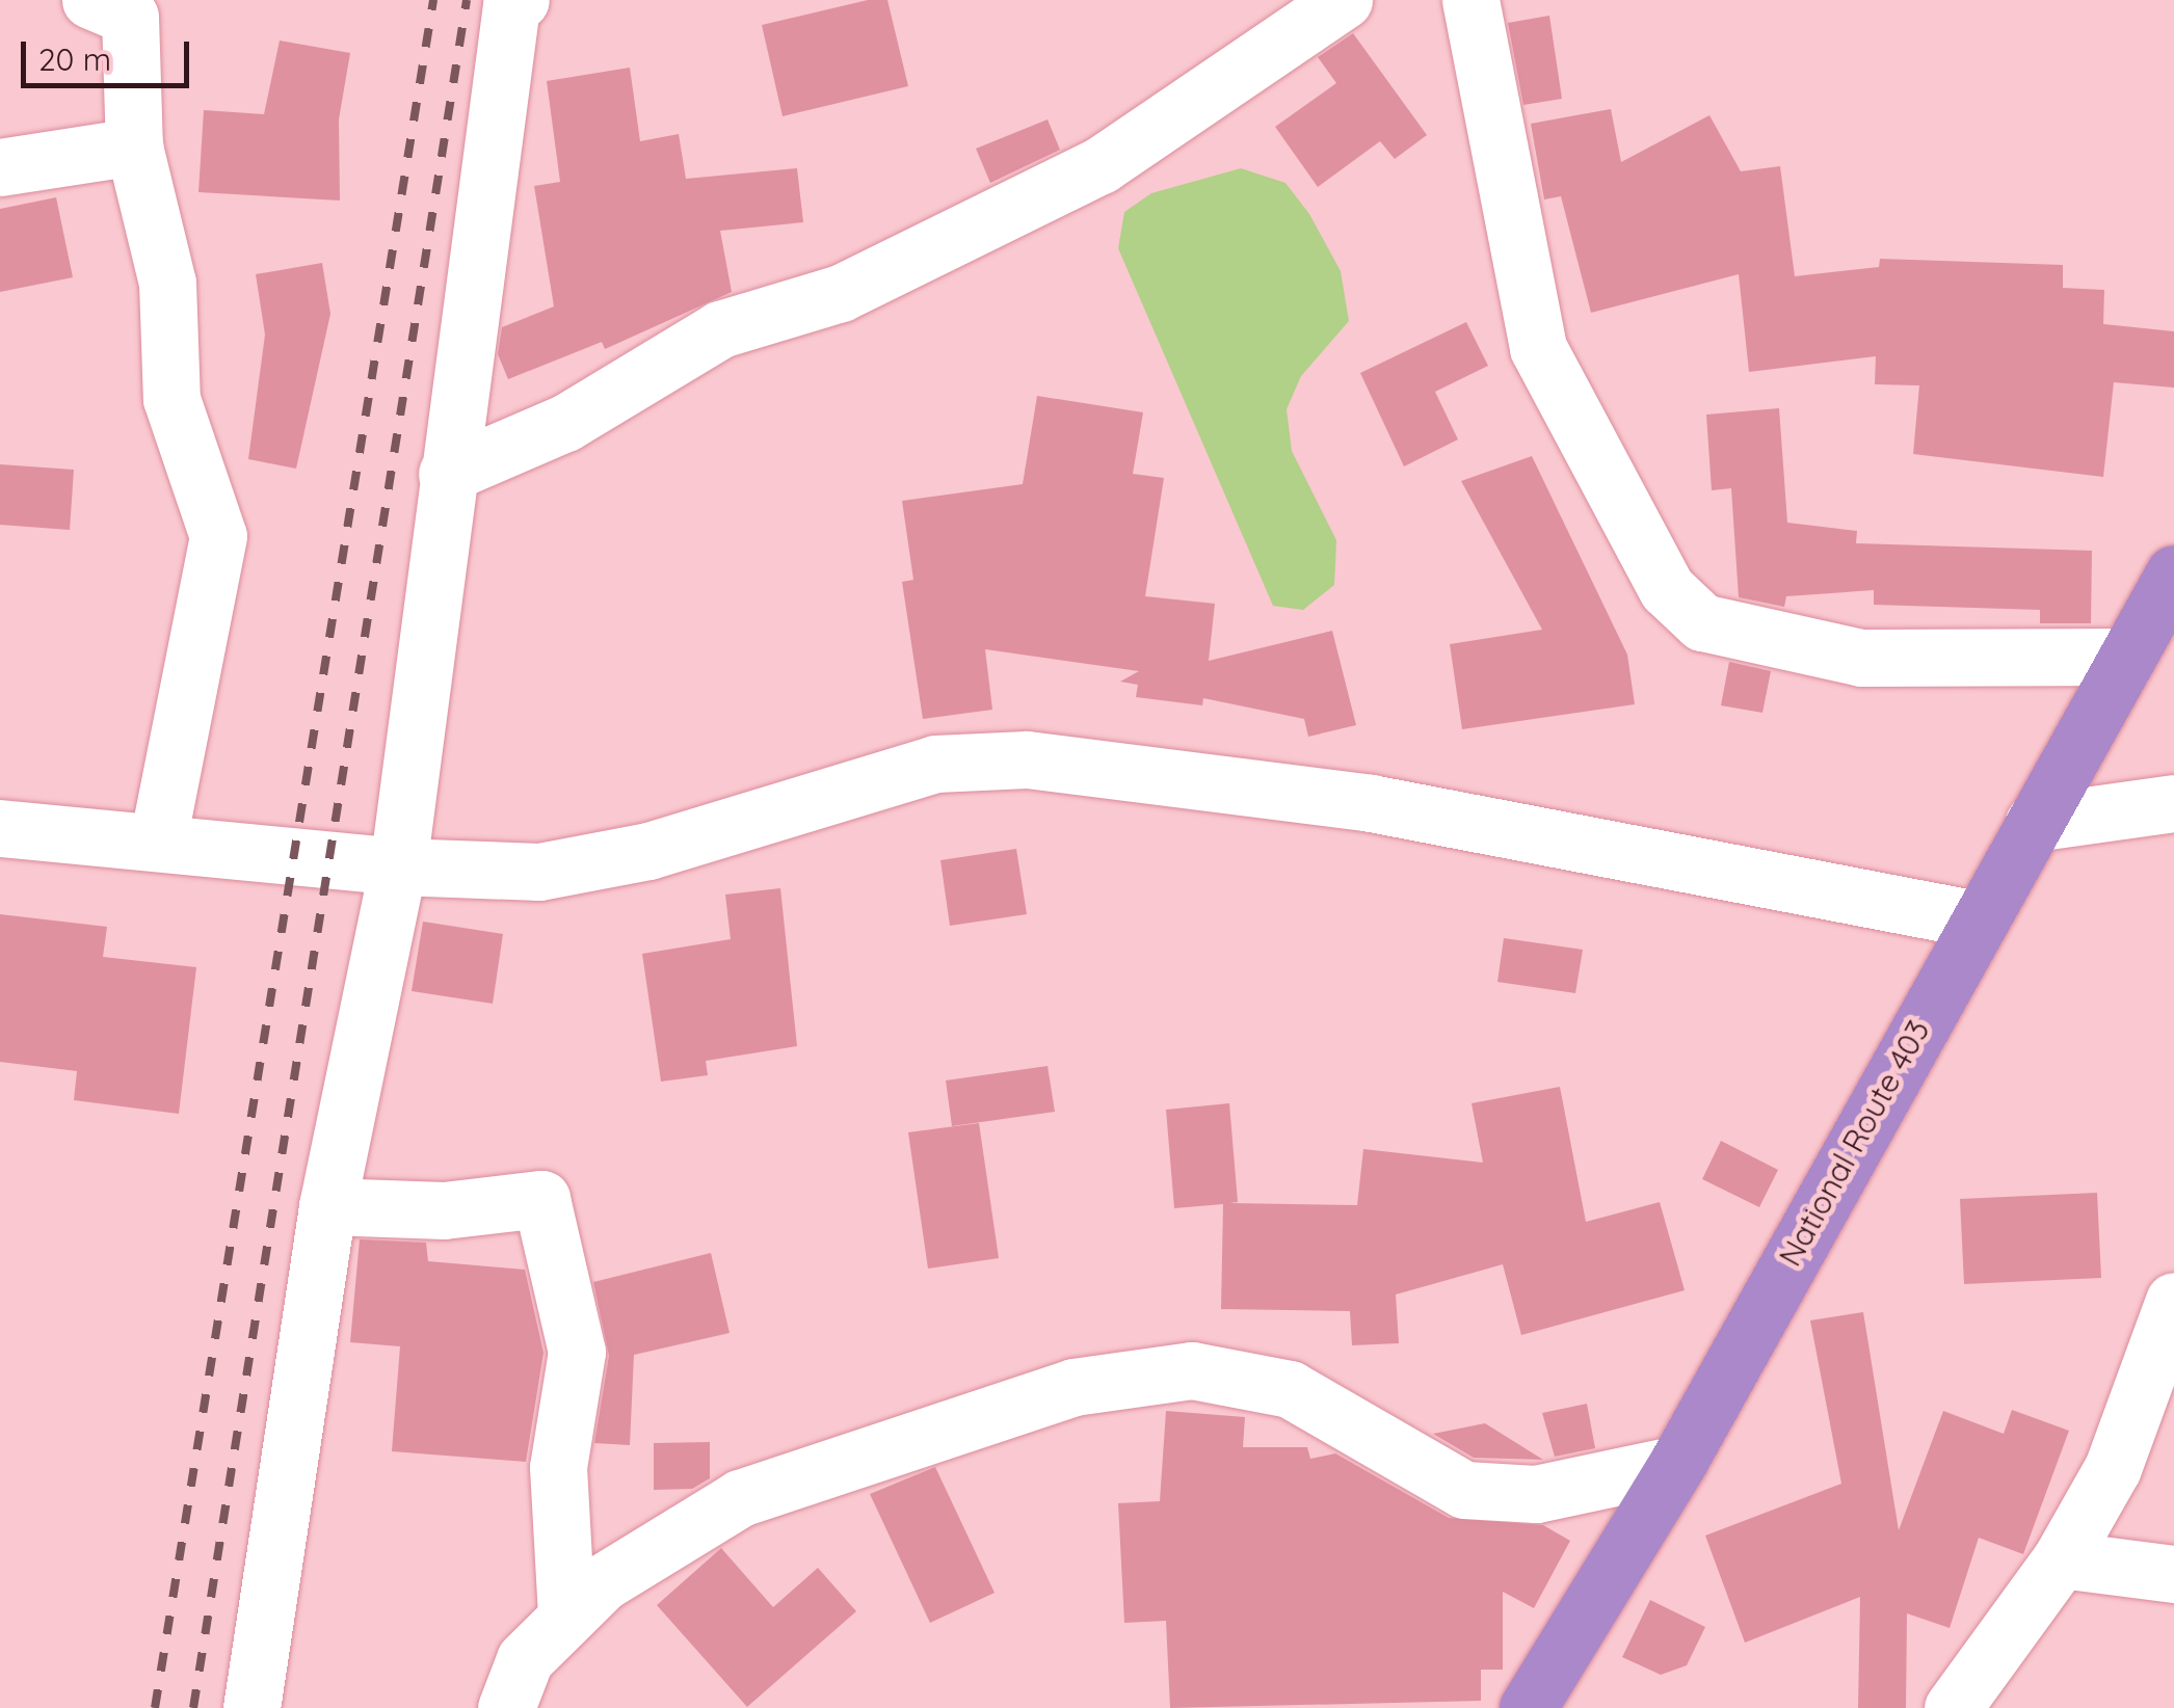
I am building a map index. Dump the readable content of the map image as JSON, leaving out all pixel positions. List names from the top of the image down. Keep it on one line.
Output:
{"streets":{"highway":["National Route 403"]},"scale_bar":"20 m"}
